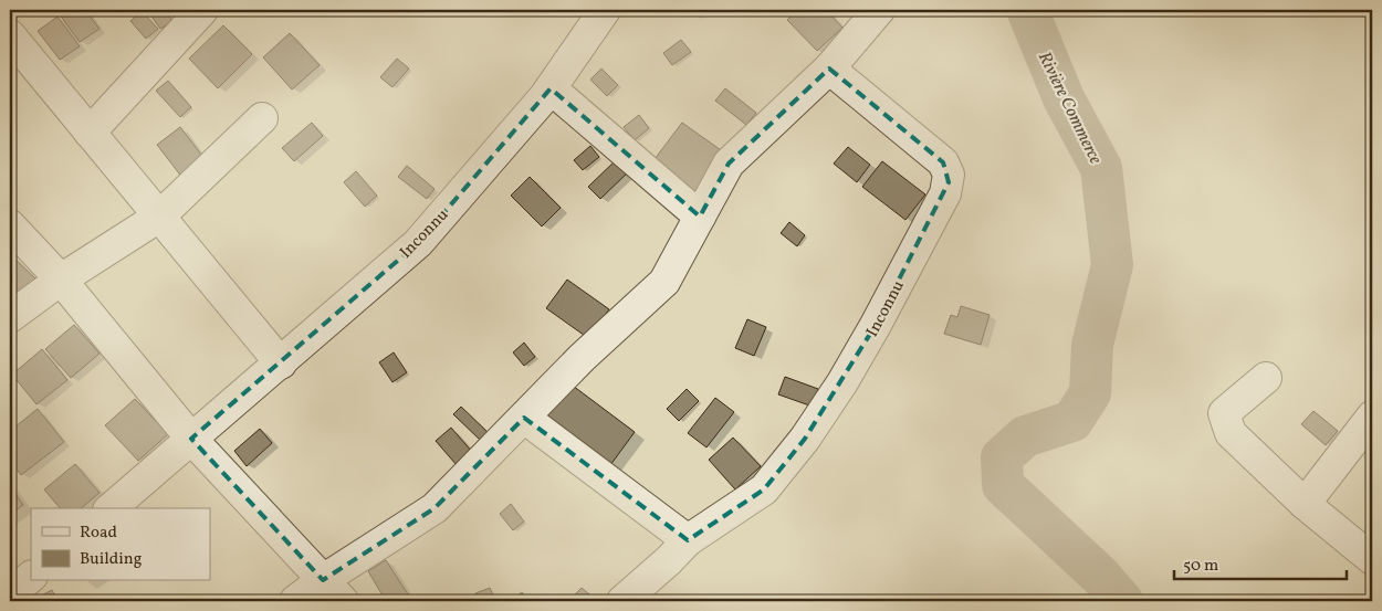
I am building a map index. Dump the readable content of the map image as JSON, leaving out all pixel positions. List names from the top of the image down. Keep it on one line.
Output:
{"streets":{"street":["Inconnu"]},"water":["Rivière Commerce"],"legend":["Road","Building"],"scale_bar":"50 m"}
